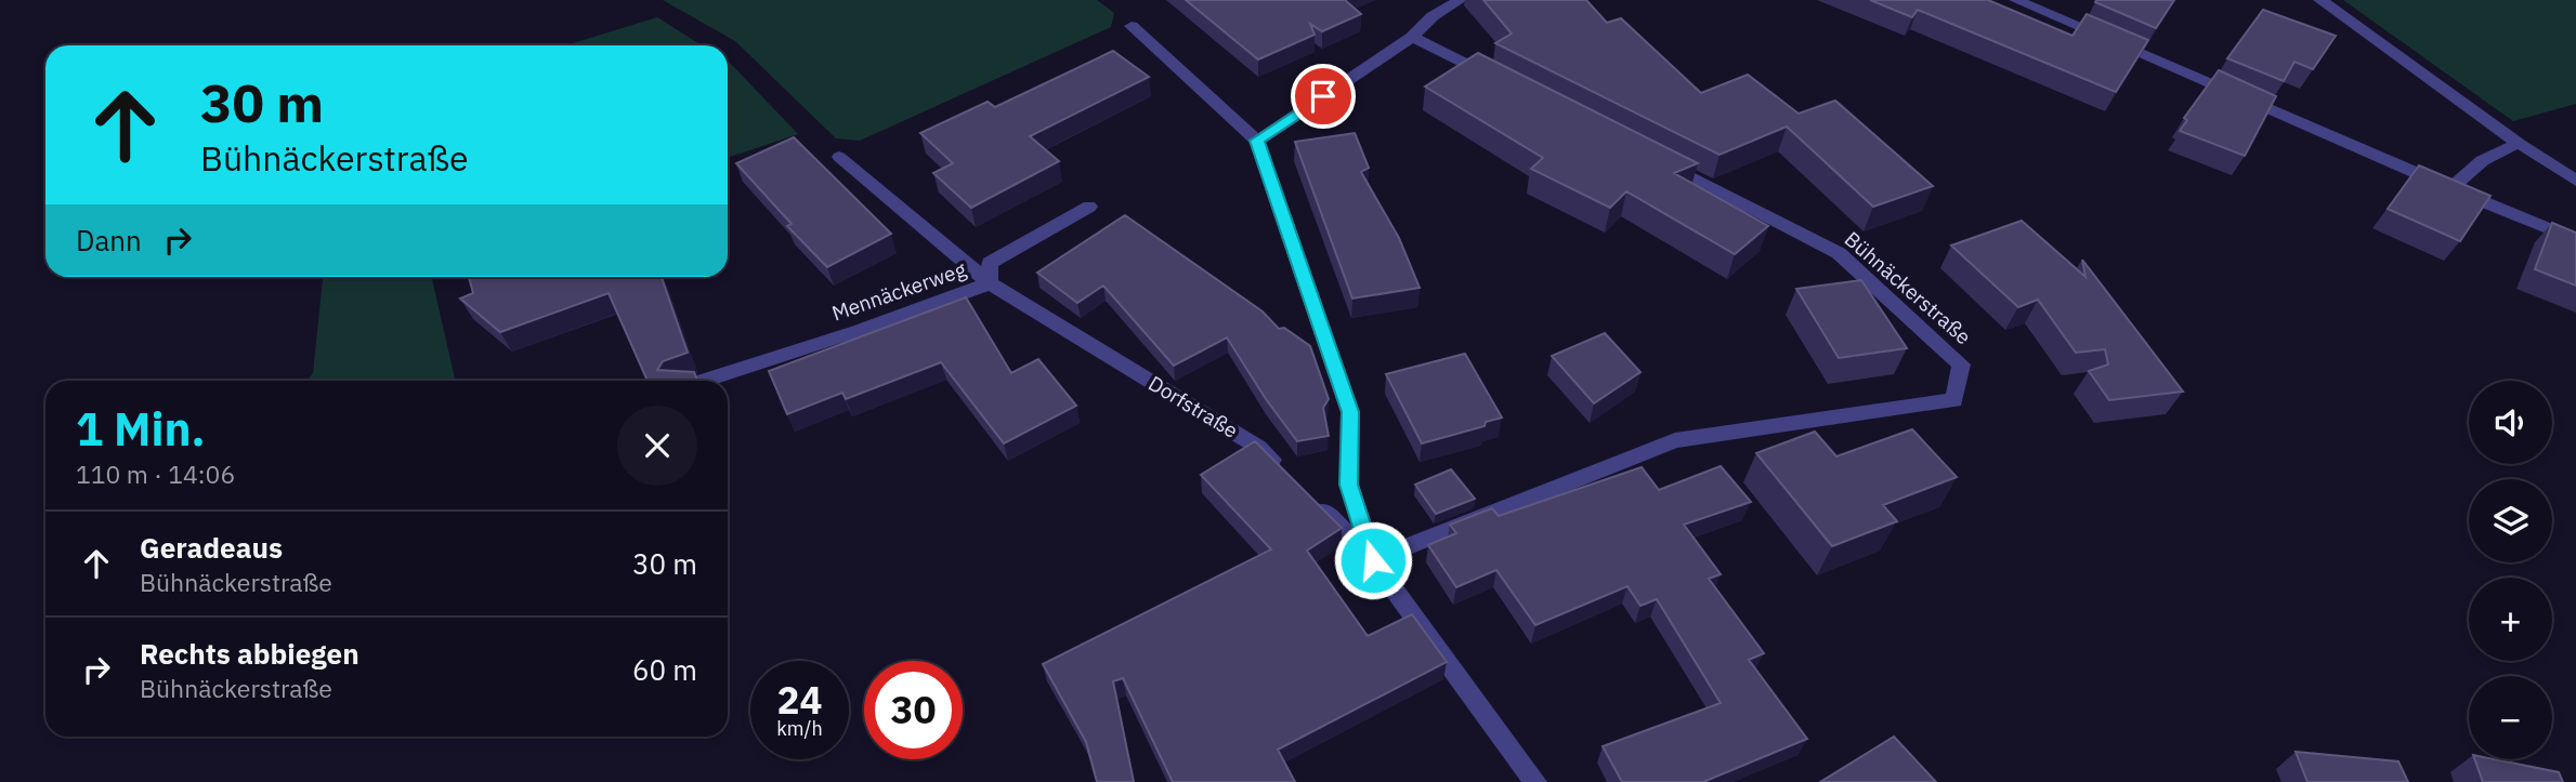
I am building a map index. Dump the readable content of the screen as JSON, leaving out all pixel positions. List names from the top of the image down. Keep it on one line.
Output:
{"streets":{"street":["Bühnäckerstraße","Mennäckerweg","Dorfstraße"]},"crossings":[["Mennäckerweg","Dorfstraße"]],"page":{"turn":["30 m","Bühnäckerstraße"],"then":"Dann","map_buttons":["+","−"],"heading":["1 Min.","110 m · 14:06"],"list":[{"name":"Geradeaus","note":"Bühnäckerstraße","value":"30 m"},{"name":"Rechts abbiegen","note":"Bühnäckerstraße","value":"60 m"}],"speed":"24 km/h","limit":"30"}}
